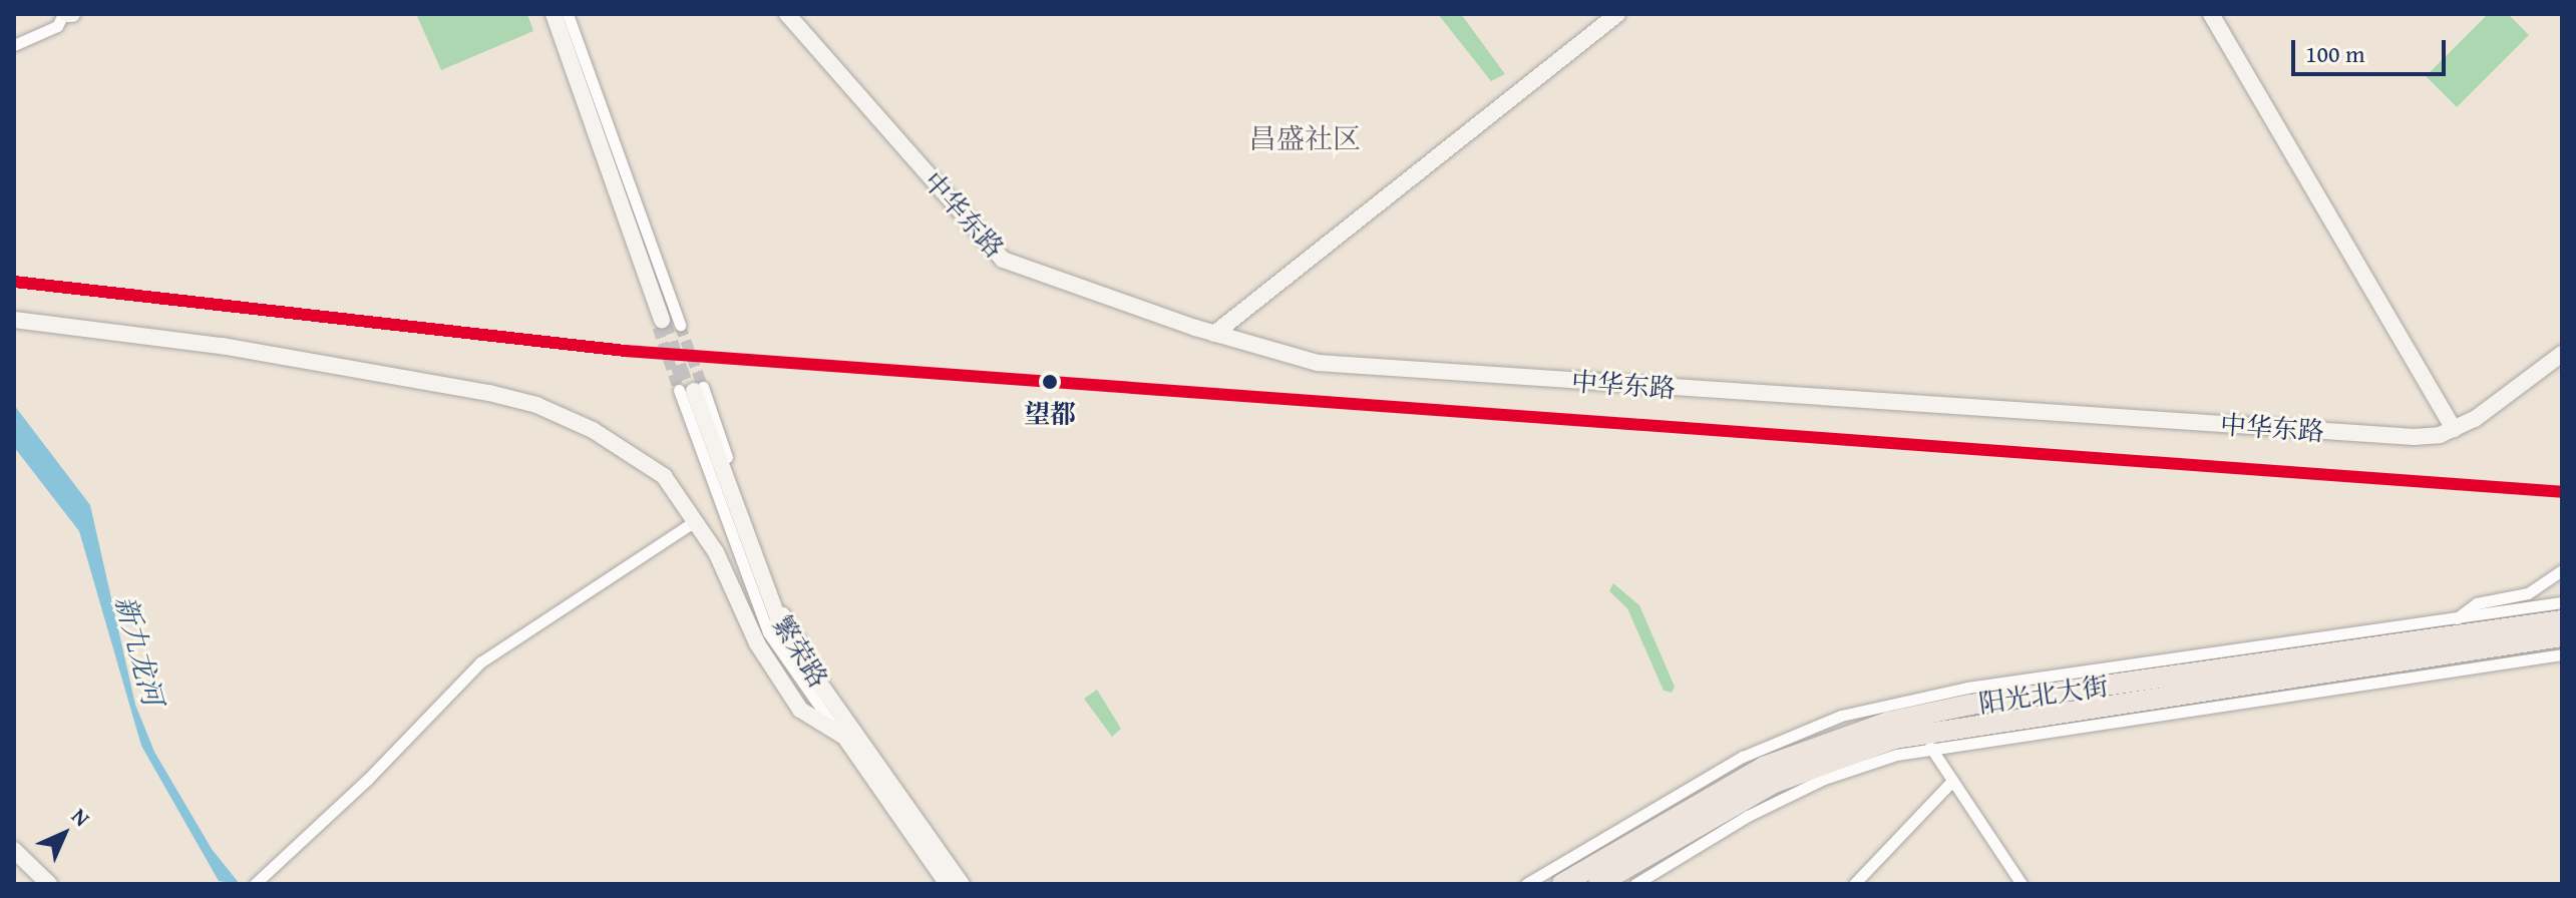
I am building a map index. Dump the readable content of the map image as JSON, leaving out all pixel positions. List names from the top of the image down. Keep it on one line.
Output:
{"streets":{"highway":["阳光北大街"],"street":["中华东路","繁荣路"]},"districts":["昌盛社区"],"water":["新九龙河"],"places":["望都"],"scale_bar":"100 m","north":"top right"}
